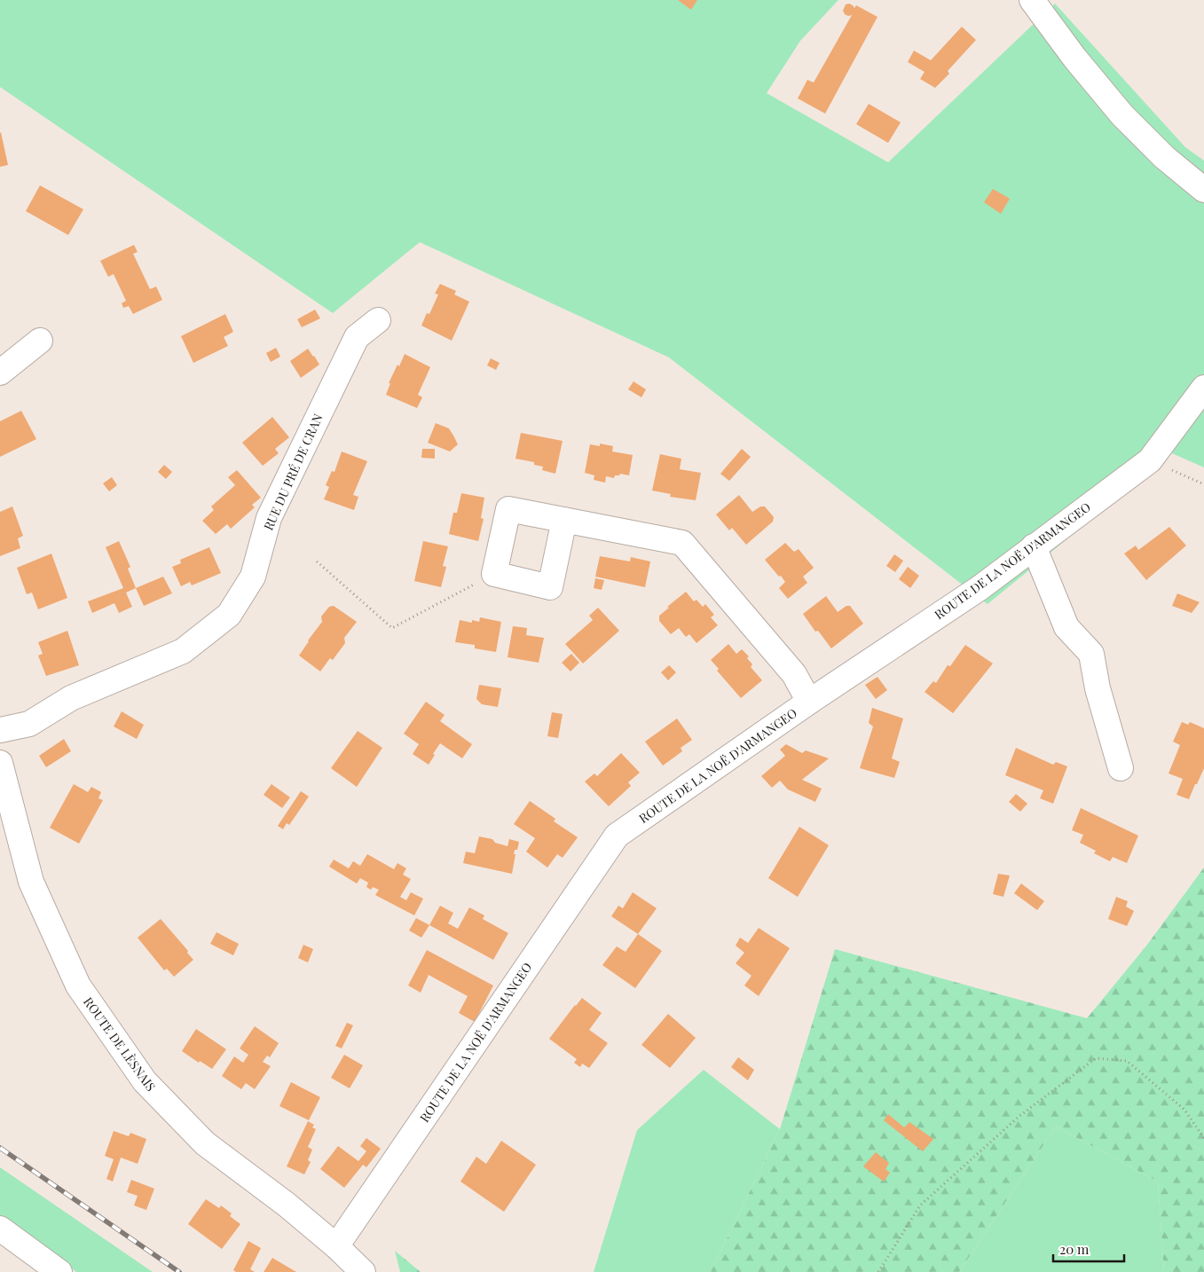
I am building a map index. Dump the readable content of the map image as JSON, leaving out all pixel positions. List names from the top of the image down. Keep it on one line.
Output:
{"streets":{"street":["RUE DU PRÉ DE CRAN","ROUTE DE LA NOË D'ARMANGEO","ROUTE DE LÈSNAIS"]},"crossings":[["ROUTE DE LA NOË D'ARMANGEO","ROUTE DE LÈSNAIS"]],"scale_bar":"20 m"}
